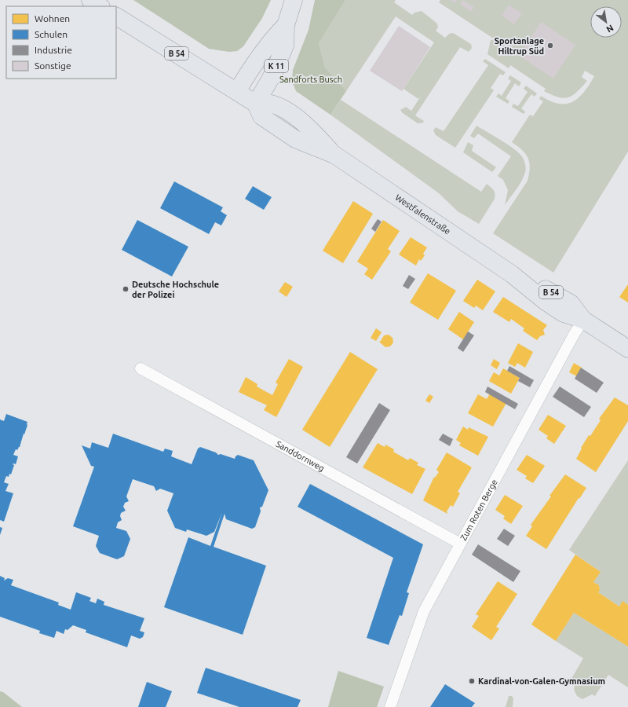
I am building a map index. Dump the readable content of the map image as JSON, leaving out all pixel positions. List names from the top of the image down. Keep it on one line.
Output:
{"streets":{"main road":["B 54","K 11","Westfalenstraße"],"street":["Sanddornweg","Zum Roten Berge"]},"crossings":[["B 54","K 11"],["B 54","Westfalenstraße"],["K 11","Westfalenstraße"],["Westfalenstraße","Zum Roten Berge"],["Sanddornweg","Zum Roten Berge"]],"parks":["Sandforts Busch"],"places":["Sportanlage Hiltrup Süd","Deutsche Hochschule der Polizei","Kardinal-von-Galen-Gymnasium"],"legend":["Wohnen","Schulen","Industrie","Sonstige"],"north":"bottom right"}
